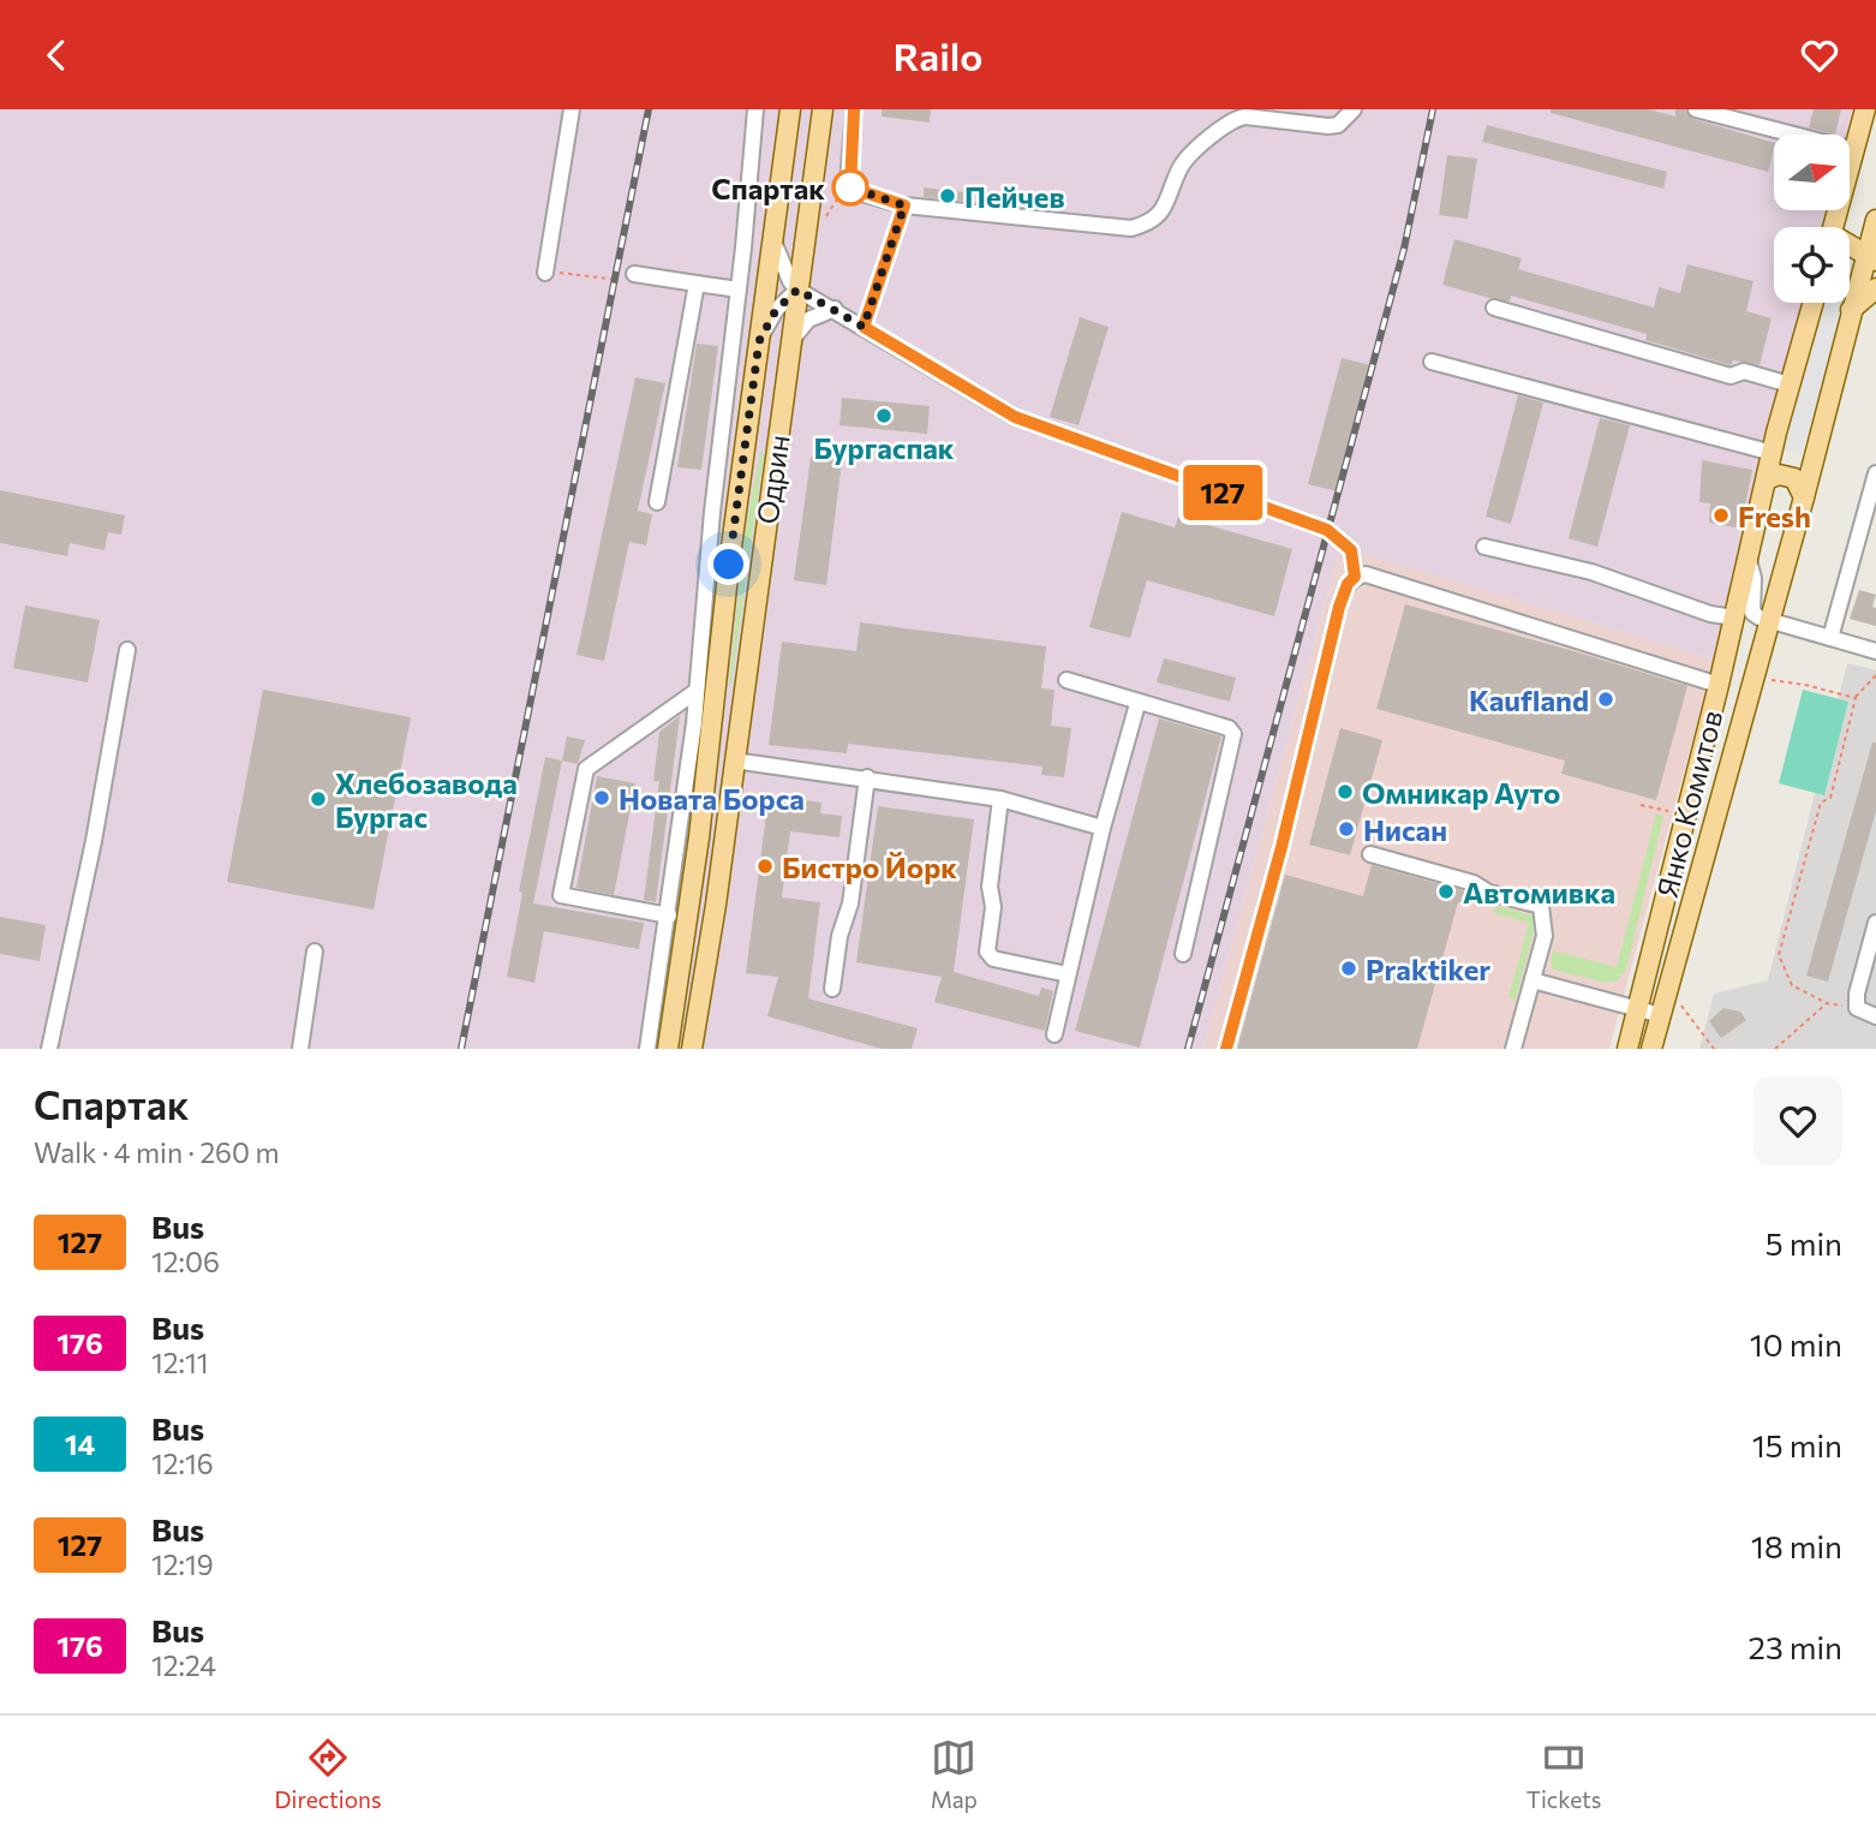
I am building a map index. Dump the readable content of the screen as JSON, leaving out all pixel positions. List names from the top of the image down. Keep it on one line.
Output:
{"streets":{"main road":["Одрин","Янко Комитов"]},"places":["Спартак","Пейчев","Бургаспак","Fresh","Kaufland","Омникар Ауто","Новата Борса","Хлебозавода Бургас","Нисан","Бистро Йорк","Автомивка","Praktiker"],"lines":["bus line 127"],"north":"right","page":{"header":"Railo","on_map":"127","heading":["Спартак","Walk · 4 min · 260 m"],"list":[{"mark":"127","name":"Bus","note":"12:06","value":"5 min"},{"mark":"176","name":"Bus","note":"12:11","value":"10 min"},{"mark":"14","name":"Bus","note":"12:16","value":"15 min"},{"mark":"127","name":"Bus","note":"12:19","value":"18 min"},{"mark":"176","name":"Bus","note":"12:24","value":"23 min"}],"tabs":["Directions","Map","Tickets"]}}
